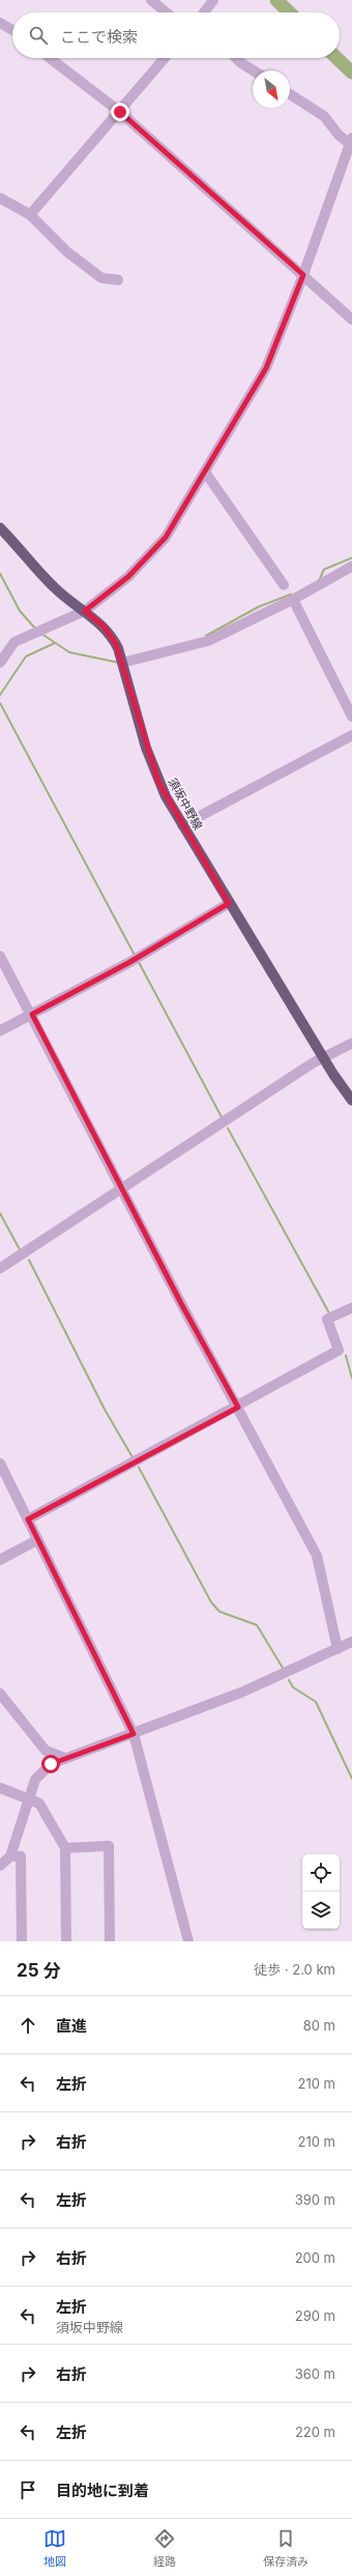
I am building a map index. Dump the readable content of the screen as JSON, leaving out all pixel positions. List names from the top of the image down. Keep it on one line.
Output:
{"streets":{"main road":["須坂中野線"]},"north":"bottom right","page":{"search":"ここで検索","heading":["25 分","徒歩 · 2.0 km"],"list":[["直進","80 m"],["左折","210 m"],["右折","210 m"],["左折","390 m"],["右折","200 m"],["左折","須坂中野線","290 m"],["右折","360 m"],["左折","220 m"],"目的地に到着"],"nav":["地図","経路","保存済み"]}}
